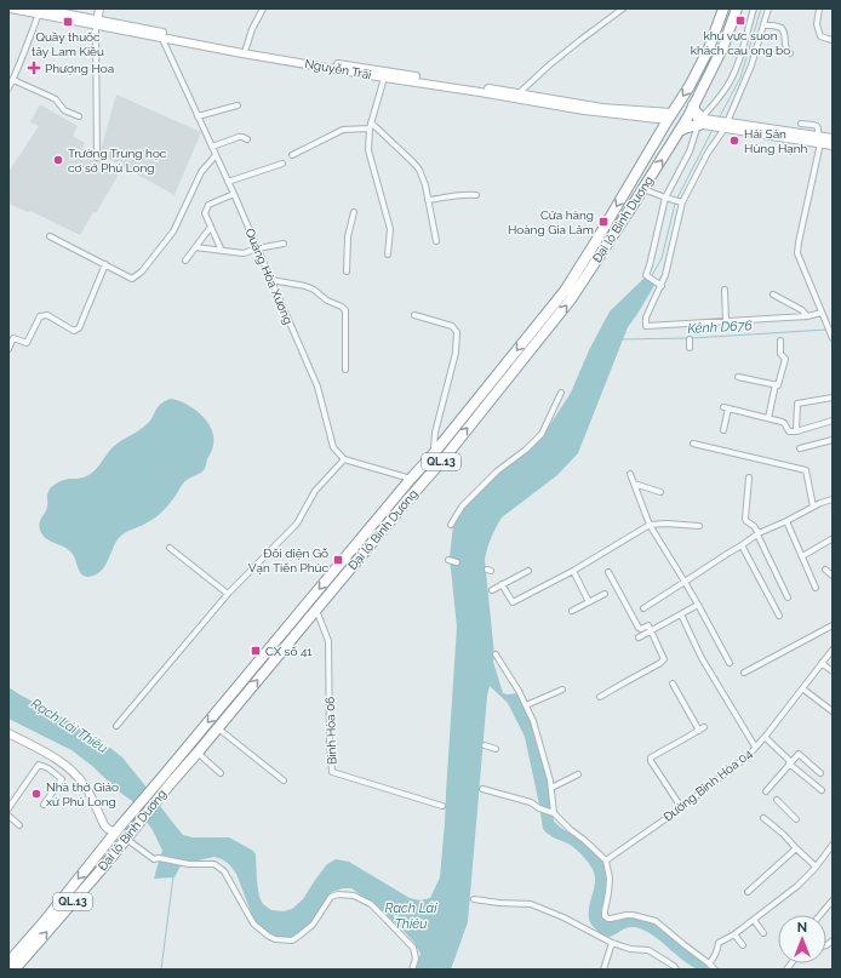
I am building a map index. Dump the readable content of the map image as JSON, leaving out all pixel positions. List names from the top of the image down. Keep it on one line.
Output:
{"streets":{"highway":["Đại lộ Bình Dương","QL.13"],"main road":["Nguyễn Trãi"],"street":["Quảng Hòa Xương","Bình Hòa 06","Đường Bình Hòa 04"]},"crossings":[["Nguyễn Trãi","Đại lộ Bình Dương"],["Nguyễn Trãi","Quảng Hòa Xương"],["Đại lộ Bình Dương","Bình Hòa 06"]],"water":["Kênh D676","Rạch Lái Thiêu"],"places":{"transit":["khu vực suon khách cau ong bo","Quầy thuốc tây Lam Kiều","Cửa hàng Hoàng Gia Lâm","Đối diện Gỗ Vạn Tiến Phúc","CX số 41"],"health":["Phượng Hoa"],"other":["Hải Sản Hùng Hạnh","Trường Trung học cơ sở Phú Long","Nhà thờ Giáo xứ Phú Long"]},"north":"top"}
